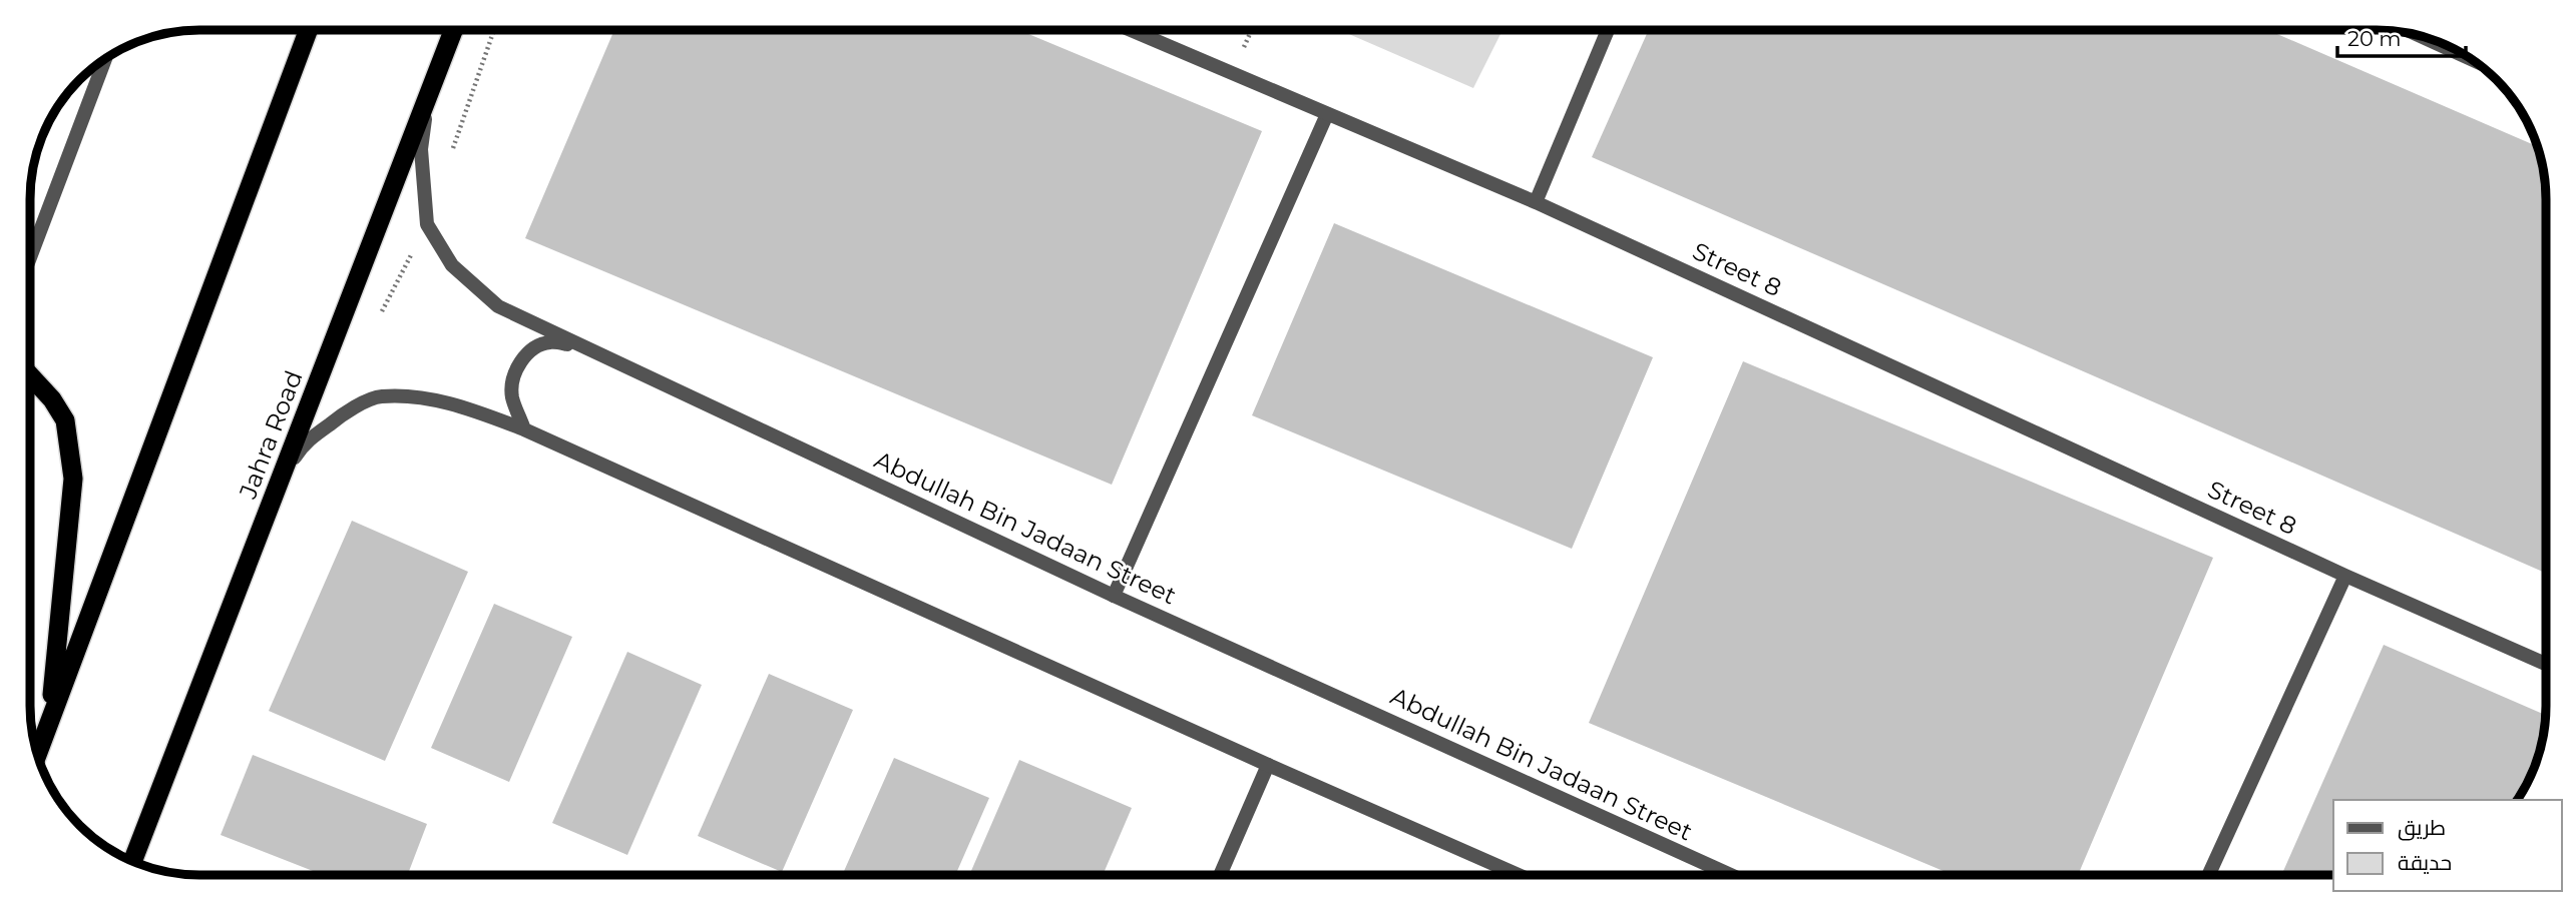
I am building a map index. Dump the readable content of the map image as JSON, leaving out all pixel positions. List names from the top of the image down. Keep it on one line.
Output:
{"streets":{"highway":["Jahra Road"],"street":["Street 8","Abdullah Bin Jadaan Street"]},"crossings":[["Jahra Road","Abdullah Bin Jadaan Street"]],"legend":["طريق","حديقة"],"scale_bar":"20 m"}
